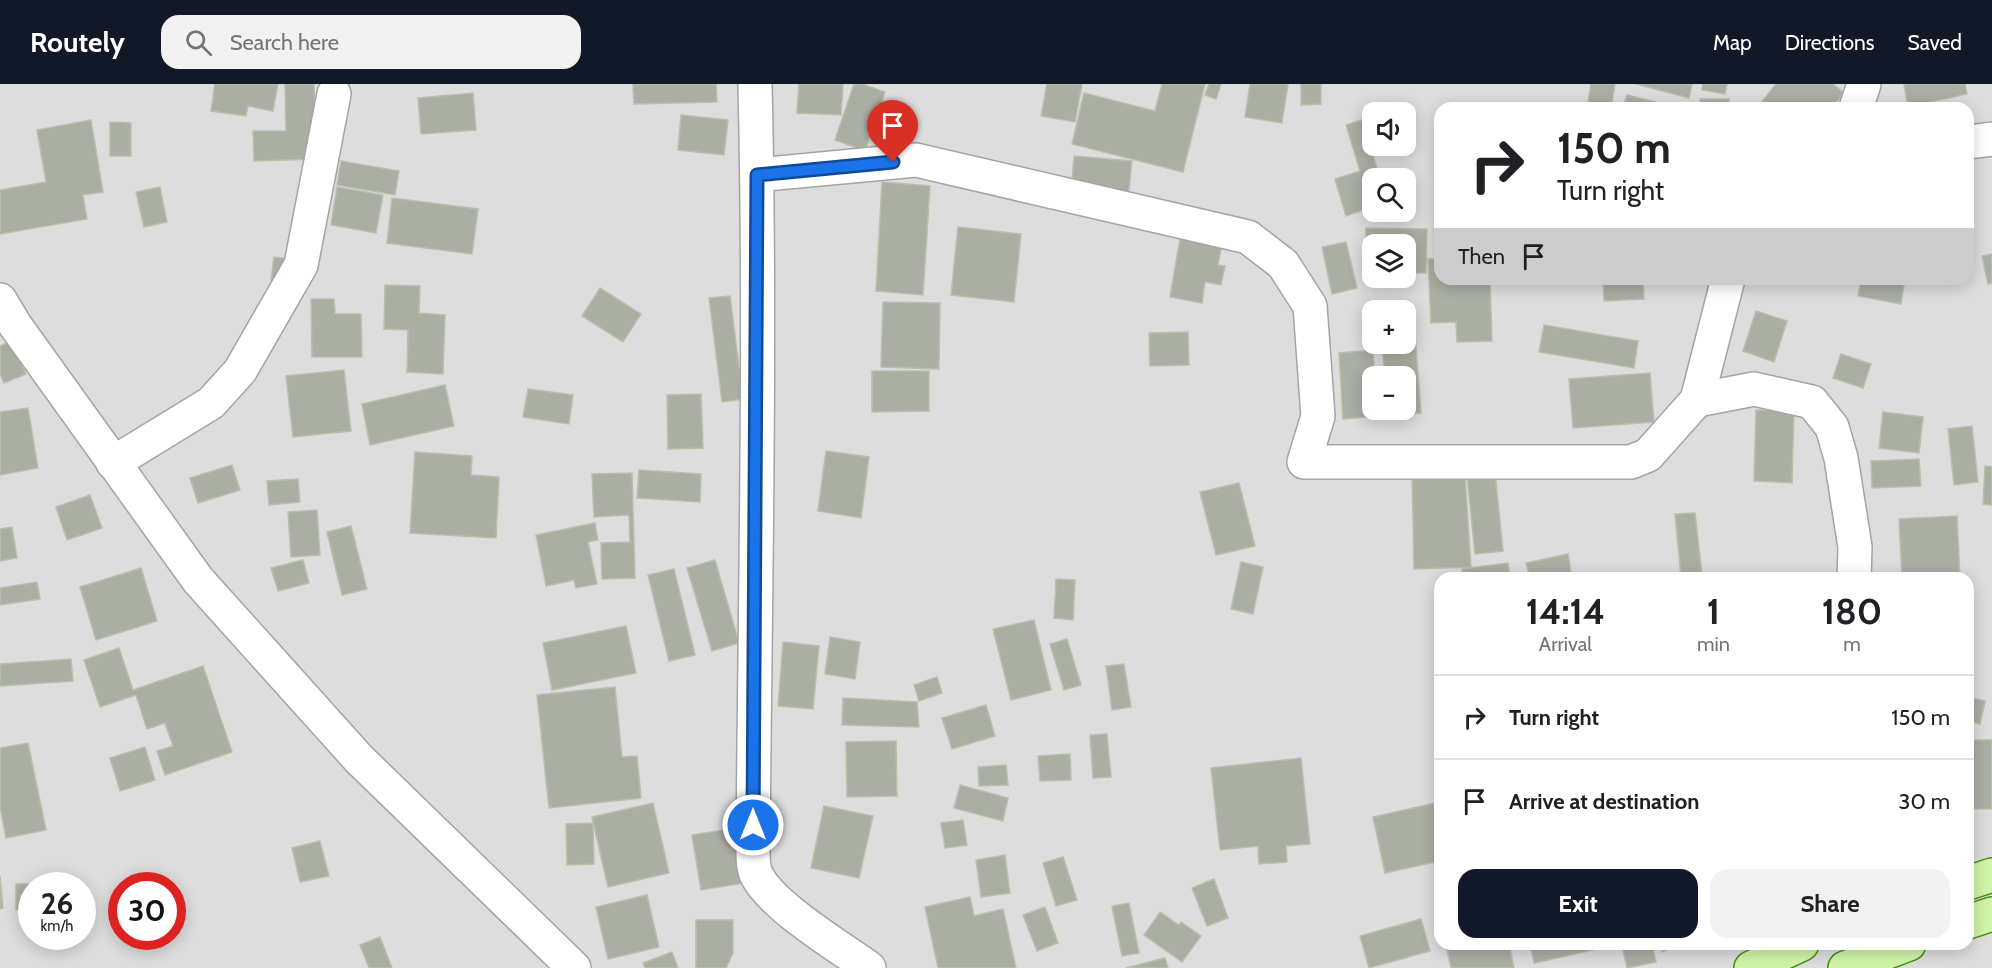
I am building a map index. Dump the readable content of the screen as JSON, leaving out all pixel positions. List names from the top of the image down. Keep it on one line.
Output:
{"page":{"header":"Routely","search":"Search here","nav":["Map","Directions","Saved"],"map_buttons":["+","−"],"turn":["150 m","Turn right"],"then":"Then","eta":["14:14","Arrival","1","min","180","m"],"list":[{"name":"Turn right","value":"150 m"},{"name":"Arrive at destination","value":"30 m"}],"buttons":["Exit","Share"],"speed":"26 km/h","limit":"30"}}
